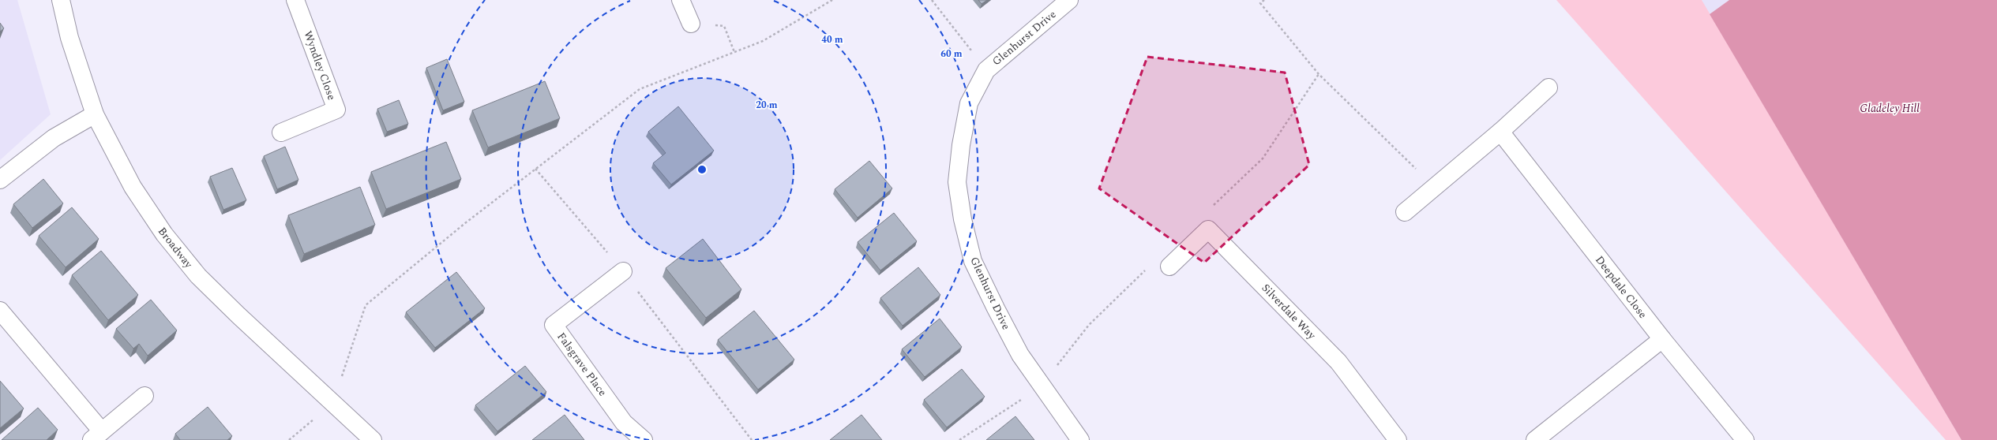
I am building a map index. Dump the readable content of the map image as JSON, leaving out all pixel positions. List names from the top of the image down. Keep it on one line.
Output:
{"streets":{"street":["Glenhurst Drive","Wyndley Close","Broadway","Deepdale Close","Silverdale Way","Falsgrave Place"]},"parks":["Gladeley Hill"],"rings":["40 m","60 m","20 m"]}
